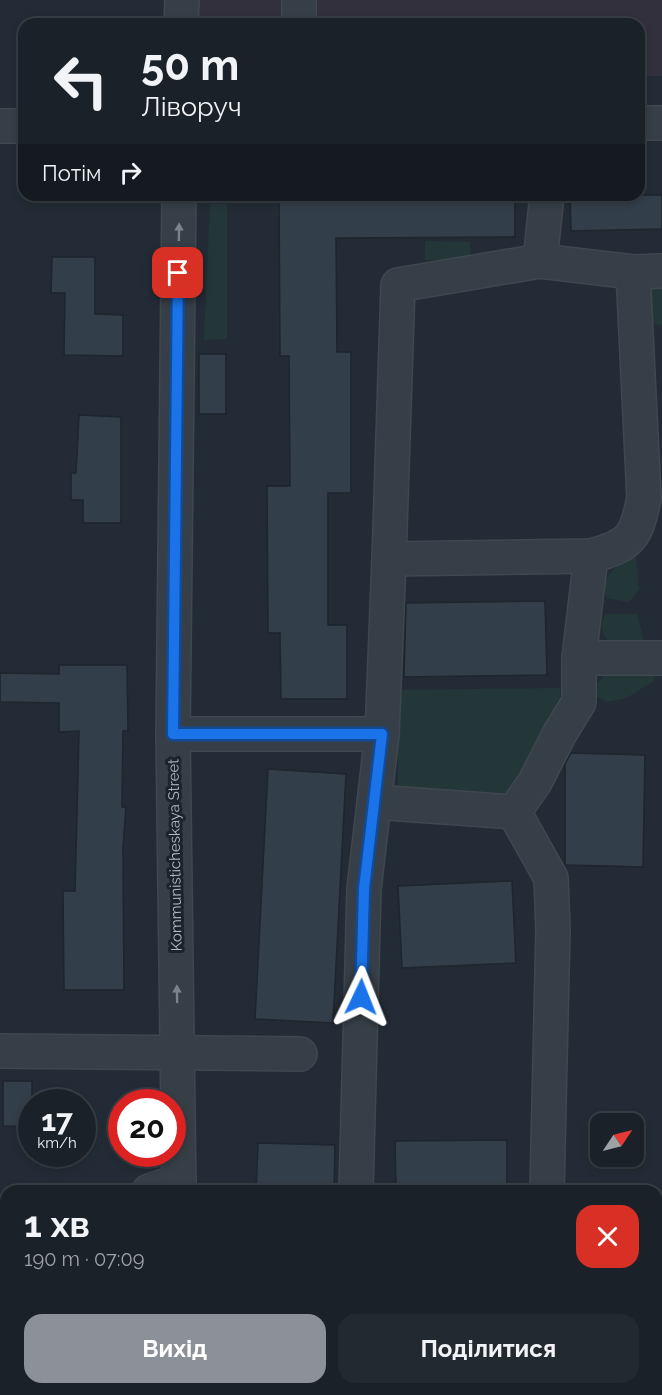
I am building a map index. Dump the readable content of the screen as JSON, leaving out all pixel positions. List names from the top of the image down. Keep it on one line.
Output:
{"streets":{"street":["Kommunisticheskaya Street"]},"north":"top right","page":{"turn":["50 m","Ліворуч"],"then":"Потім","speed":"17 km/h","limit":"20","heading":["1 хв","190 m · 07:09"],"buttons":["Вихід","Поділитися"]}}
